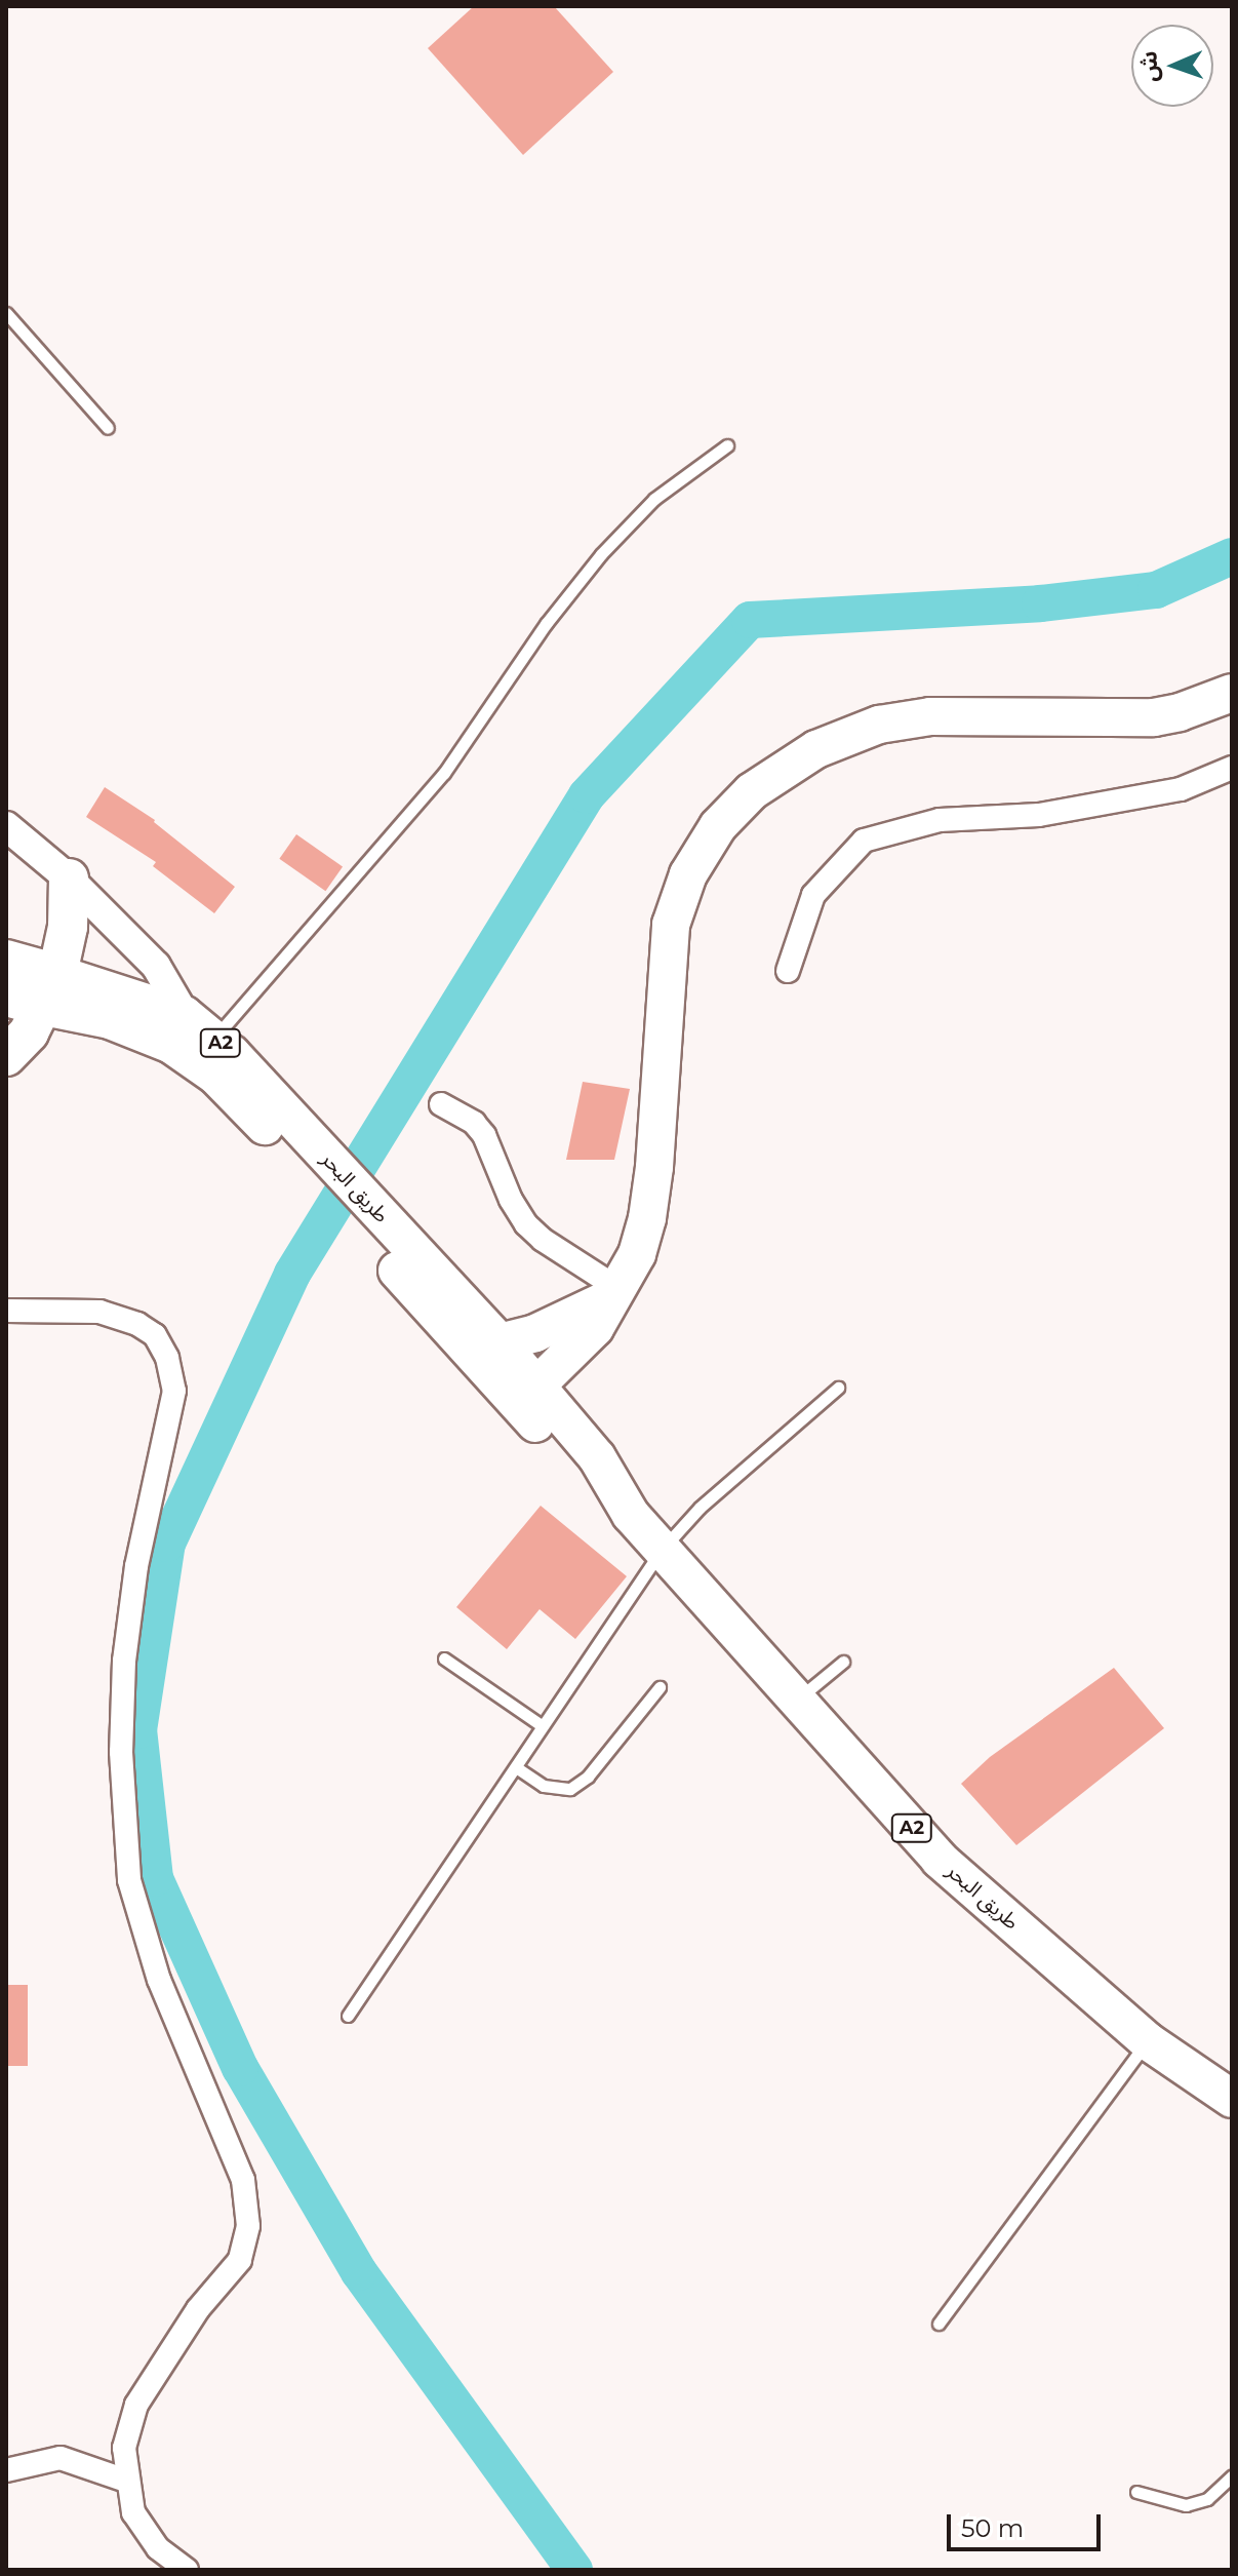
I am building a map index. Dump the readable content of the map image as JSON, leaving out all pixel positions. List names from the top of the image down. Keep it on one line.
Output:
{"streets":{"main road":["A2","طريق البحر"]},"scale_bar":"50 m","north":"left"}
